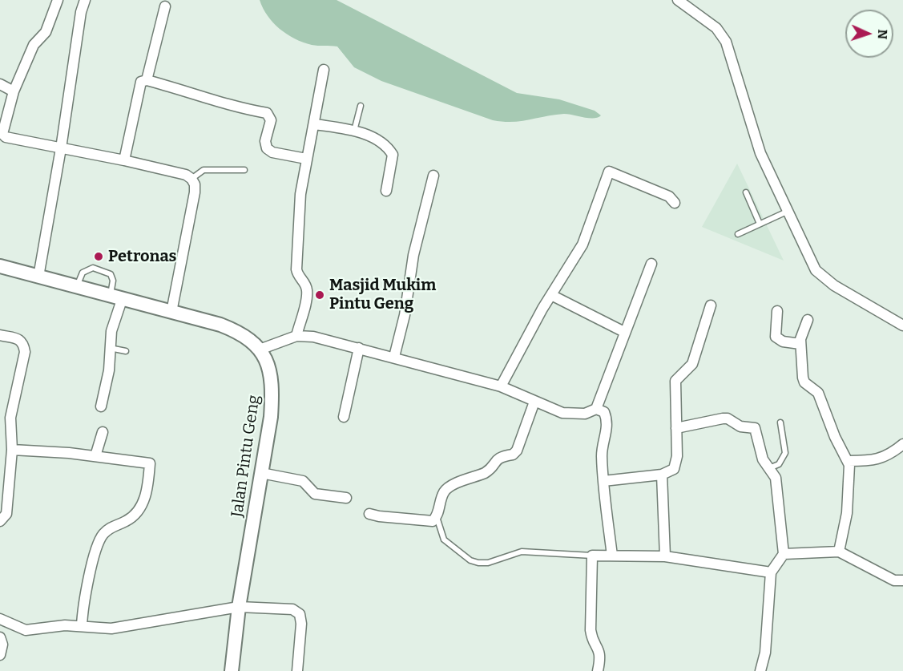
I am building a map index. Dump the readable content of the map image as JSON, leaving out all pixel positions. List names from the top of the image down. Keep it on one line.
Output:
{"streets":{"main road":["Jalan Pintu Geng"]},"places":["Petronas","Masjid Mukim Pintu Geng"],"north":"right"}
